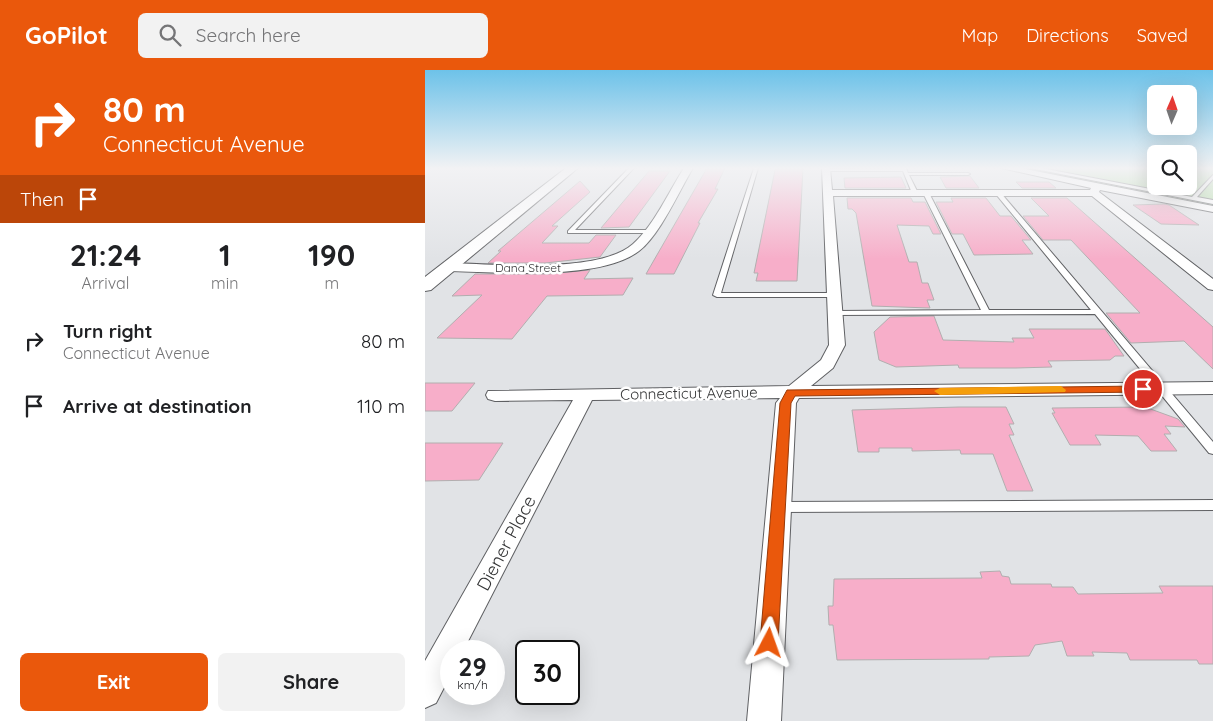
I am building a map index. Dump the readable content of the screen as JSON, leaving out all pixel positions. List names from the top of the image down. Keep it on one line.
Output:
{"streets":{"street":["Dana Street","Connecticut Avenue","Diener Place"]},"crossings":[["Connecticut Avenue","Diener Place"]],"north":"top","page":{"header":"GoPilot","search":"Search here","nav":["Map","Directions","Saved"],"turn":["80 m","Connecticut Avenue"],"then":"Then","eta":["21:24","Arrival","1","min","190","m"],"list":[{"name":"Turn right","note":"Connecticut Avenue","value":"80 m"},{"name":"Arrive at destination","value":"110 m"}],"speed":"29 km/h","limit":"30","buttons":["Exit","Share"]}}
